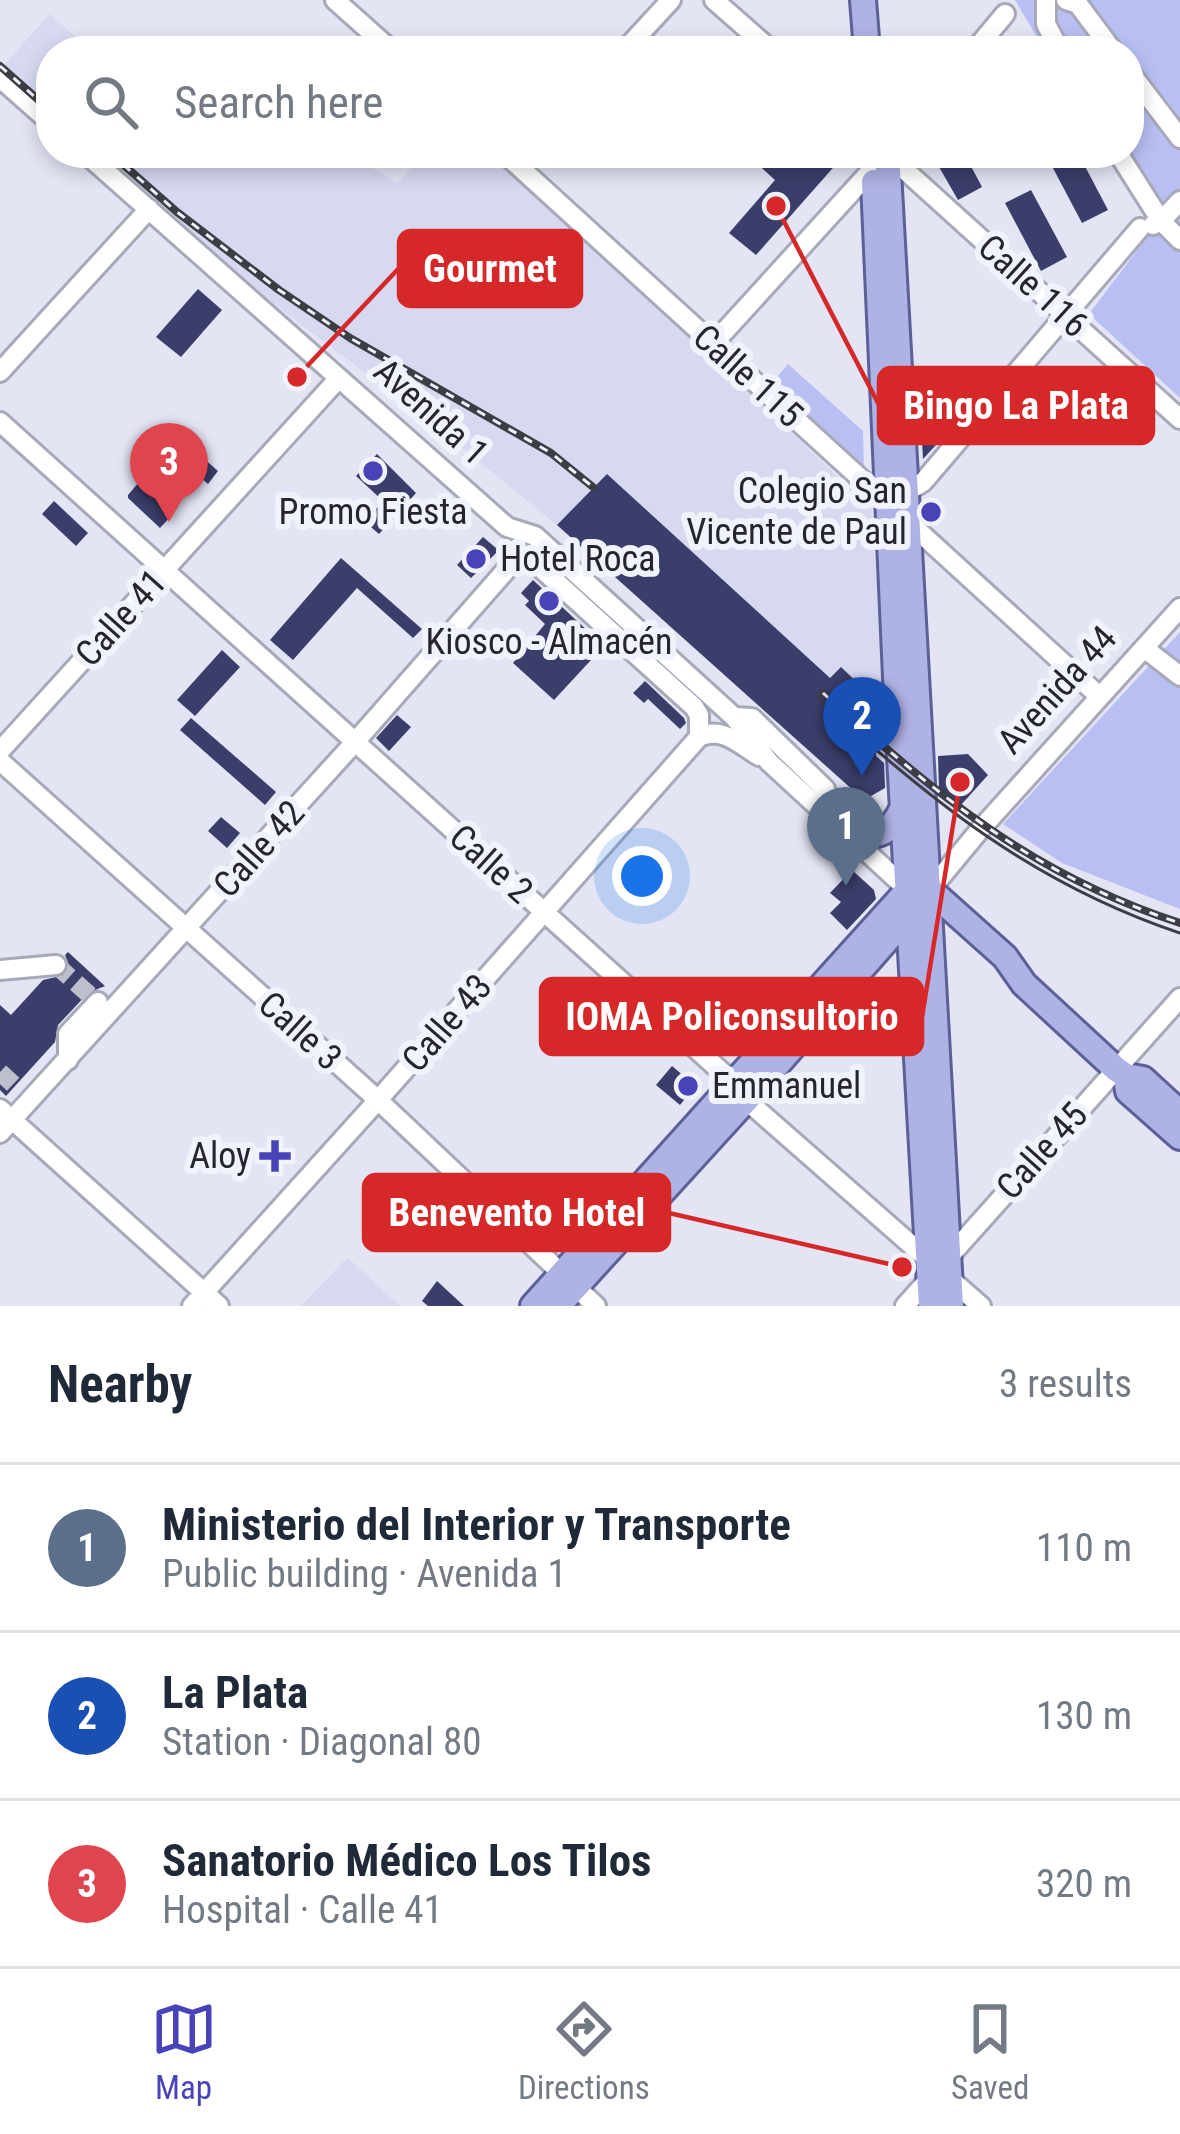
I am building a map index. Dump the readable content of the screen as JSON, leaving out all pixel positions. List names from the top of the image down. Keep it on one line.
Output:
{"streets":{"main road":["Avenida 1","Avenida 44"],"street":["Calle 116","Calle 115","Calle 41","Calle 42","Calle 2","Calle 43","Calle 3","Calle 45"]},"crossings":[["Avenida 1","Calle 41"],["Avenida 1","Avenida 44"],["Avenida 1","Calle 45"],["Calle 41","Calle 2"],["Avenida 44","Calle 2"],["Avenida 44","Calle 3"],["Calle 42","Calle 2"],["Calle 42","Calle 3"],["Calle 2","Calle 43"],["Calle 2","Calle 45"],["Calle 43","Calle 3"]],"places":{"other":["Bingo La Plata","Gourmet","Promo Fiesta","Colegio San Vicente de Paul","Hotel Roca","Kiosco - Almacén","IOMA Policonsultorio","Emmanuel","Benevento Hotel"],"health":["Aloy"]},"page":{"search":"Search here","pins":["3","2","1"],"heading":["Nearby","3 results"],"list":[{"mark":"1","name":"Ministerio del Interior y Transporte","note":"Public building · Avenida 1","value":"110 m"},{"mark":"2","name":"La Plata","note":"Station · Diagonal 80","value":"130 m"},{"mark":"3","name":"Sanatorio Médico Los Tilos","note":"Hospital · Calle 41","value":"320 m"}],"nav":["Map","Directions","Saved"]}}
